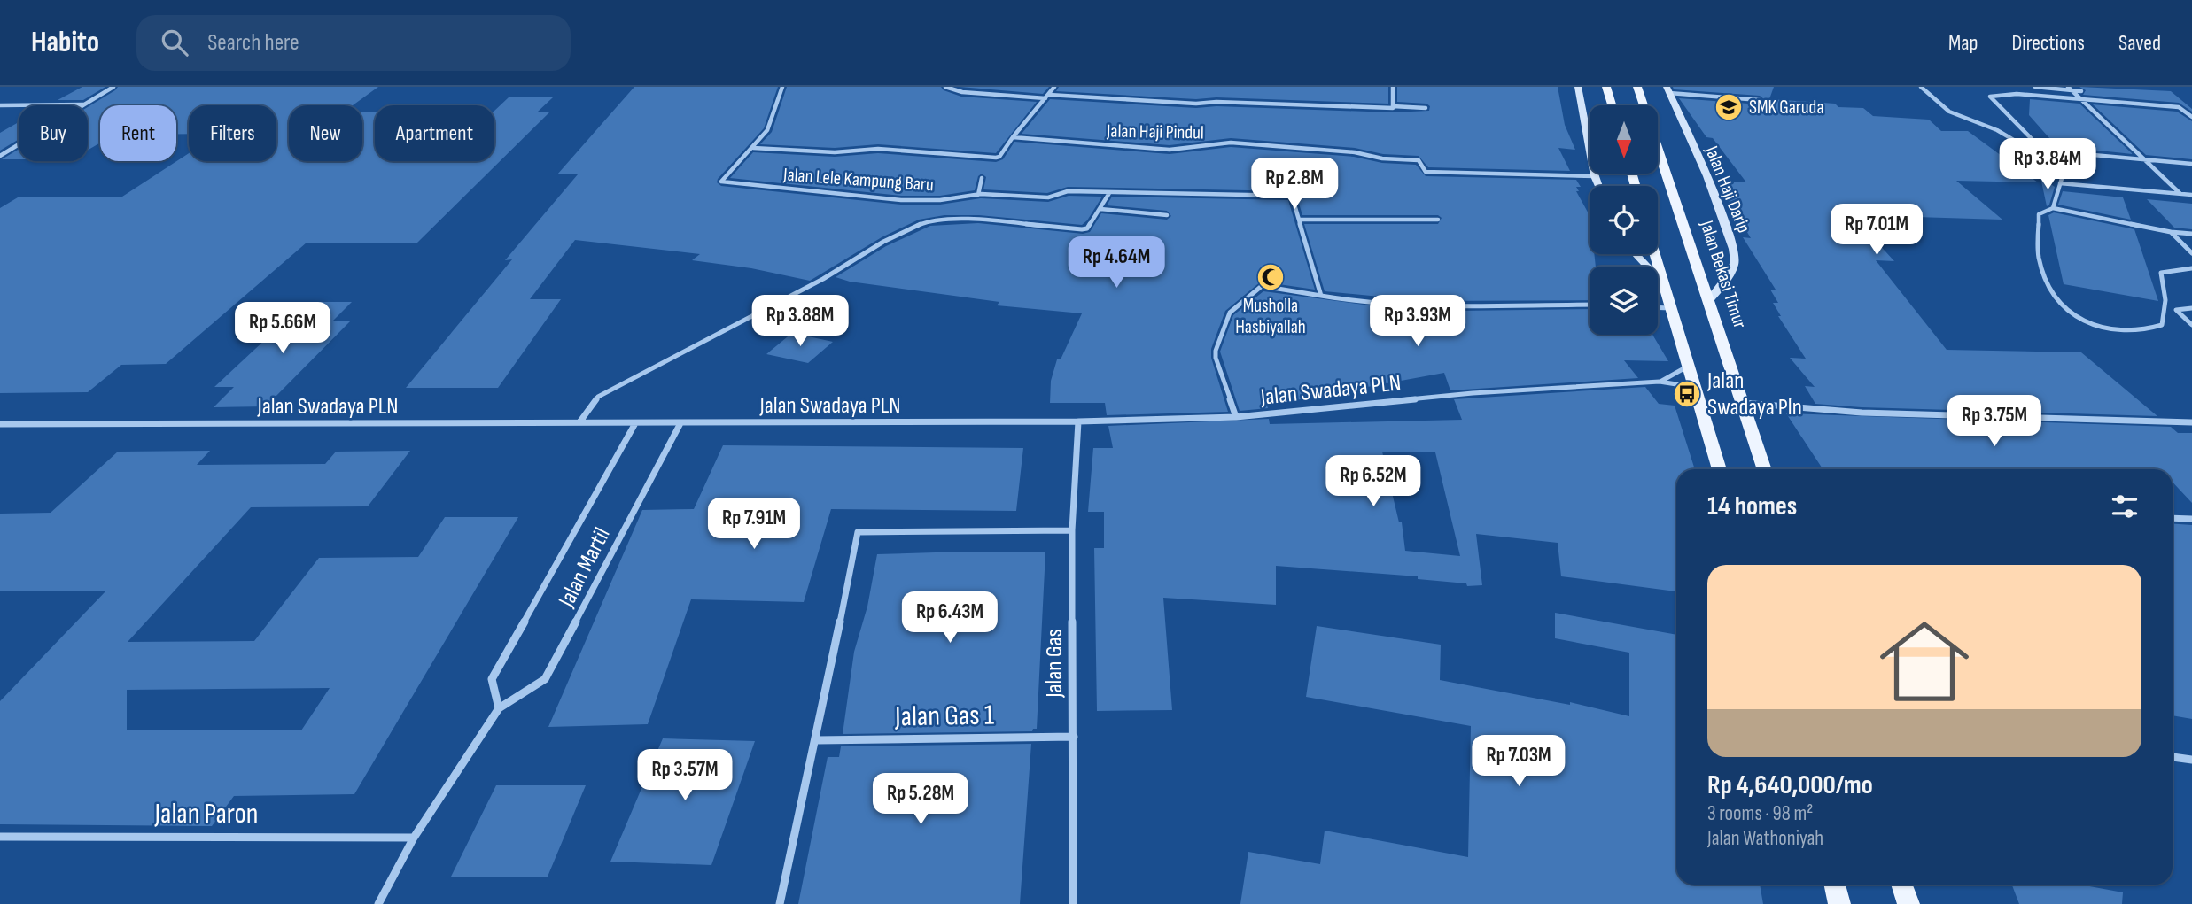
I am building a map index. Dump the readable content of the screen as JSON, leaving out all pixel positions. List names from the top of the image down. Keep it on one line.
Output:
{"streets":{"main road":["Jalan Haji Darip","Jalan Bekasi Timur"],"street":["Jalan Haji Pindul","Jalan Lele Kampung Baru","Jalan Swadaya PLN","Jalan Martil","Jalan Gas","Jalan Gas 1","Jalan Paron"]},"crossings":[["Jalan Haji Darip","Jalan Bekasi Timur"],["Jalan Swadaya PLN","Jalan Martil"],["Jalan Swadaya PLN","Jalan Gas"],["Jalan Martil","Jalan Paron"],["Jalan Gas","Jalan Gas 1"]],"places":{"school or university":["SMK Garuda"],"mosque":["Musholla Hasbiyallah"],"bus stop":["Jalan Swadaya Pln"]},"north":"bottom","page":{"header":"Habito","search":"Search here","nav":["Map","Directions","Saved"],"chip":["Buy","Rent","Filters","New","Apartment"],"price":["Rp 3.84M","Rp 2.8M","Rp 7.01M","Rp 4.64M","Rp 3.88M","Rp 3.93M","Rp 5.66M","Rp 3.75M","Rp 6.52M","Rp 7.91M","Rp 6.43M","Rp 7.03M","Rp 3.57M","Rp 5.28M"],"heading":"14 homes","list":[{"name":"Rp 4,640,000/mo","note":"3 rooms · 98 m² · Jalan Wathoniyah"}]}}
